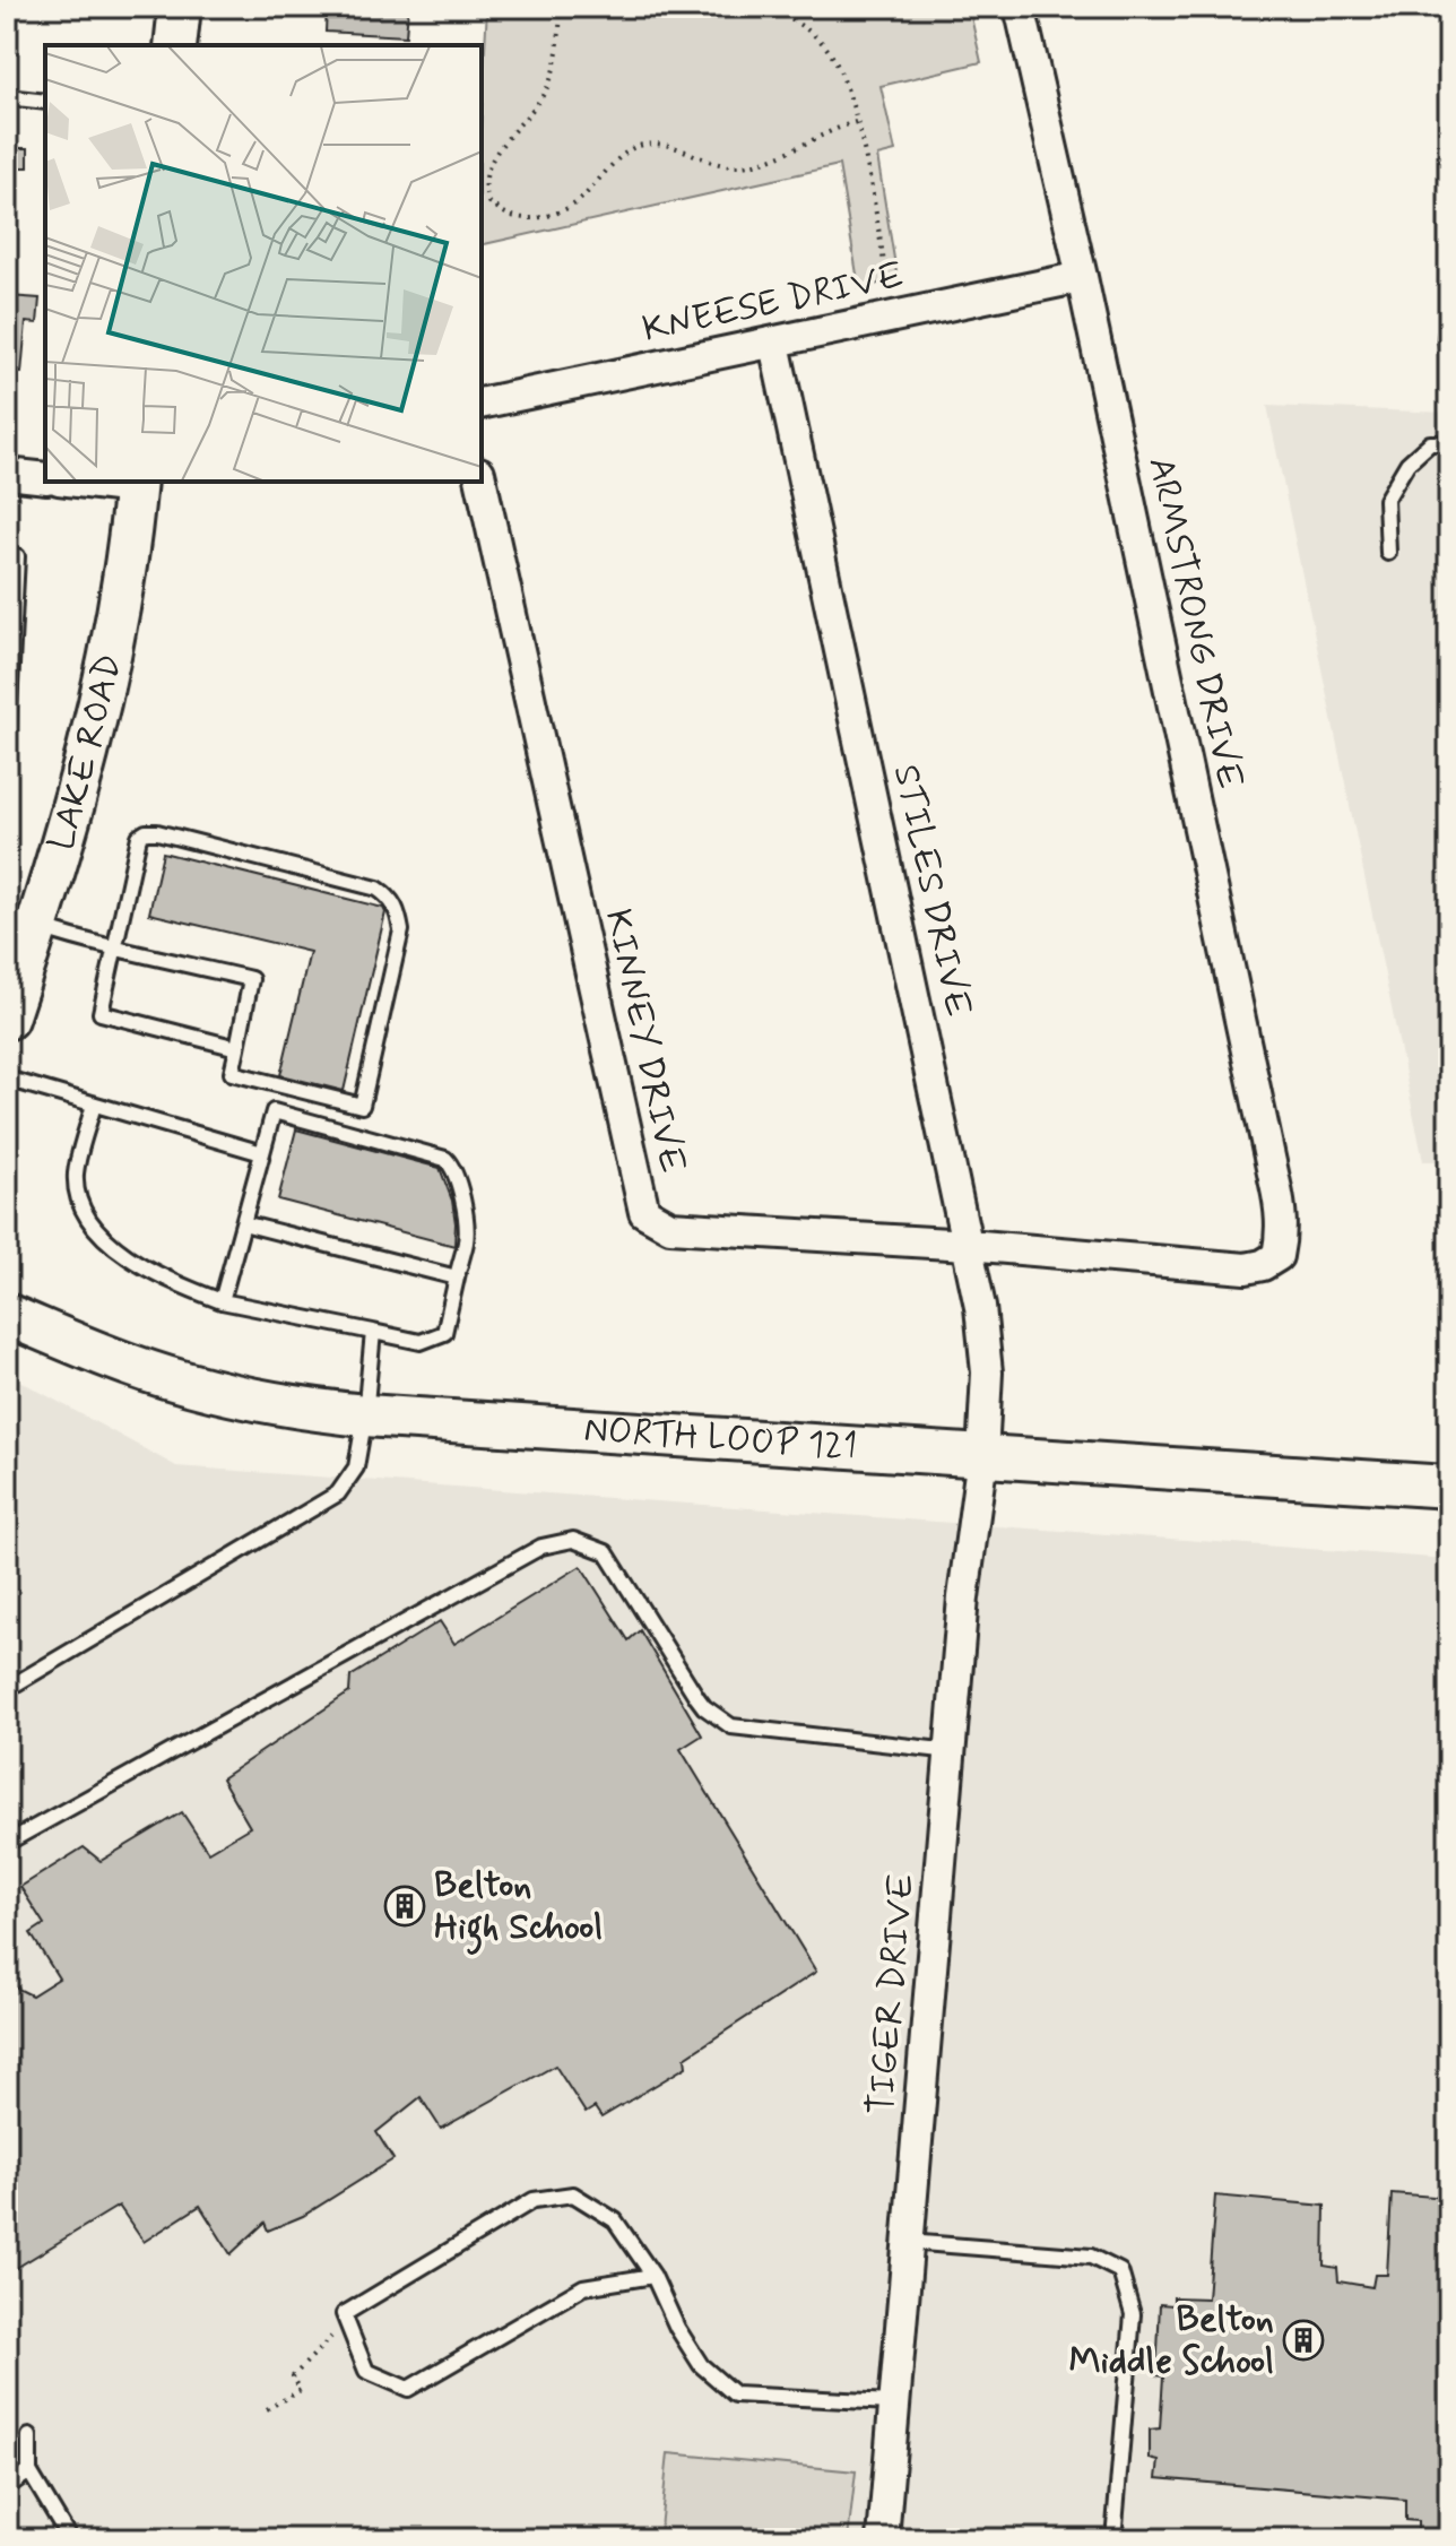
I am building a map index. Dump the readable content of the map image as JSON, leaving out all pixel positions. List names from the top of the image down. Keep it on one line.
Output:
{"streets":{"main road":["LAKE ROAD","NORTH LOOP 121"],"street":["KNEESE DRIVE","ARMSTRONG DRIVE","STILES DRIVE","KINNEY DRIVE","TIGER DRIVE"]},"crossings":[["KNEESE DRIVE","ARMSTRONG DRIVE"],["KNEESE DRIVE","STILES DRIVE"],["ARMSTRONG DRIVE","KINNEY DRIVE"],["STILES DRIVE","KINNEY DRIVE"],["STILES DRIVE","NORTH LOOP 121"],["STILES DRIVE","TIGER DRIVE"],["NORTH LOOP 121","TIGER DRIVE"]],"places":{"building":["Belton High School","Belton Middle School"]}}
